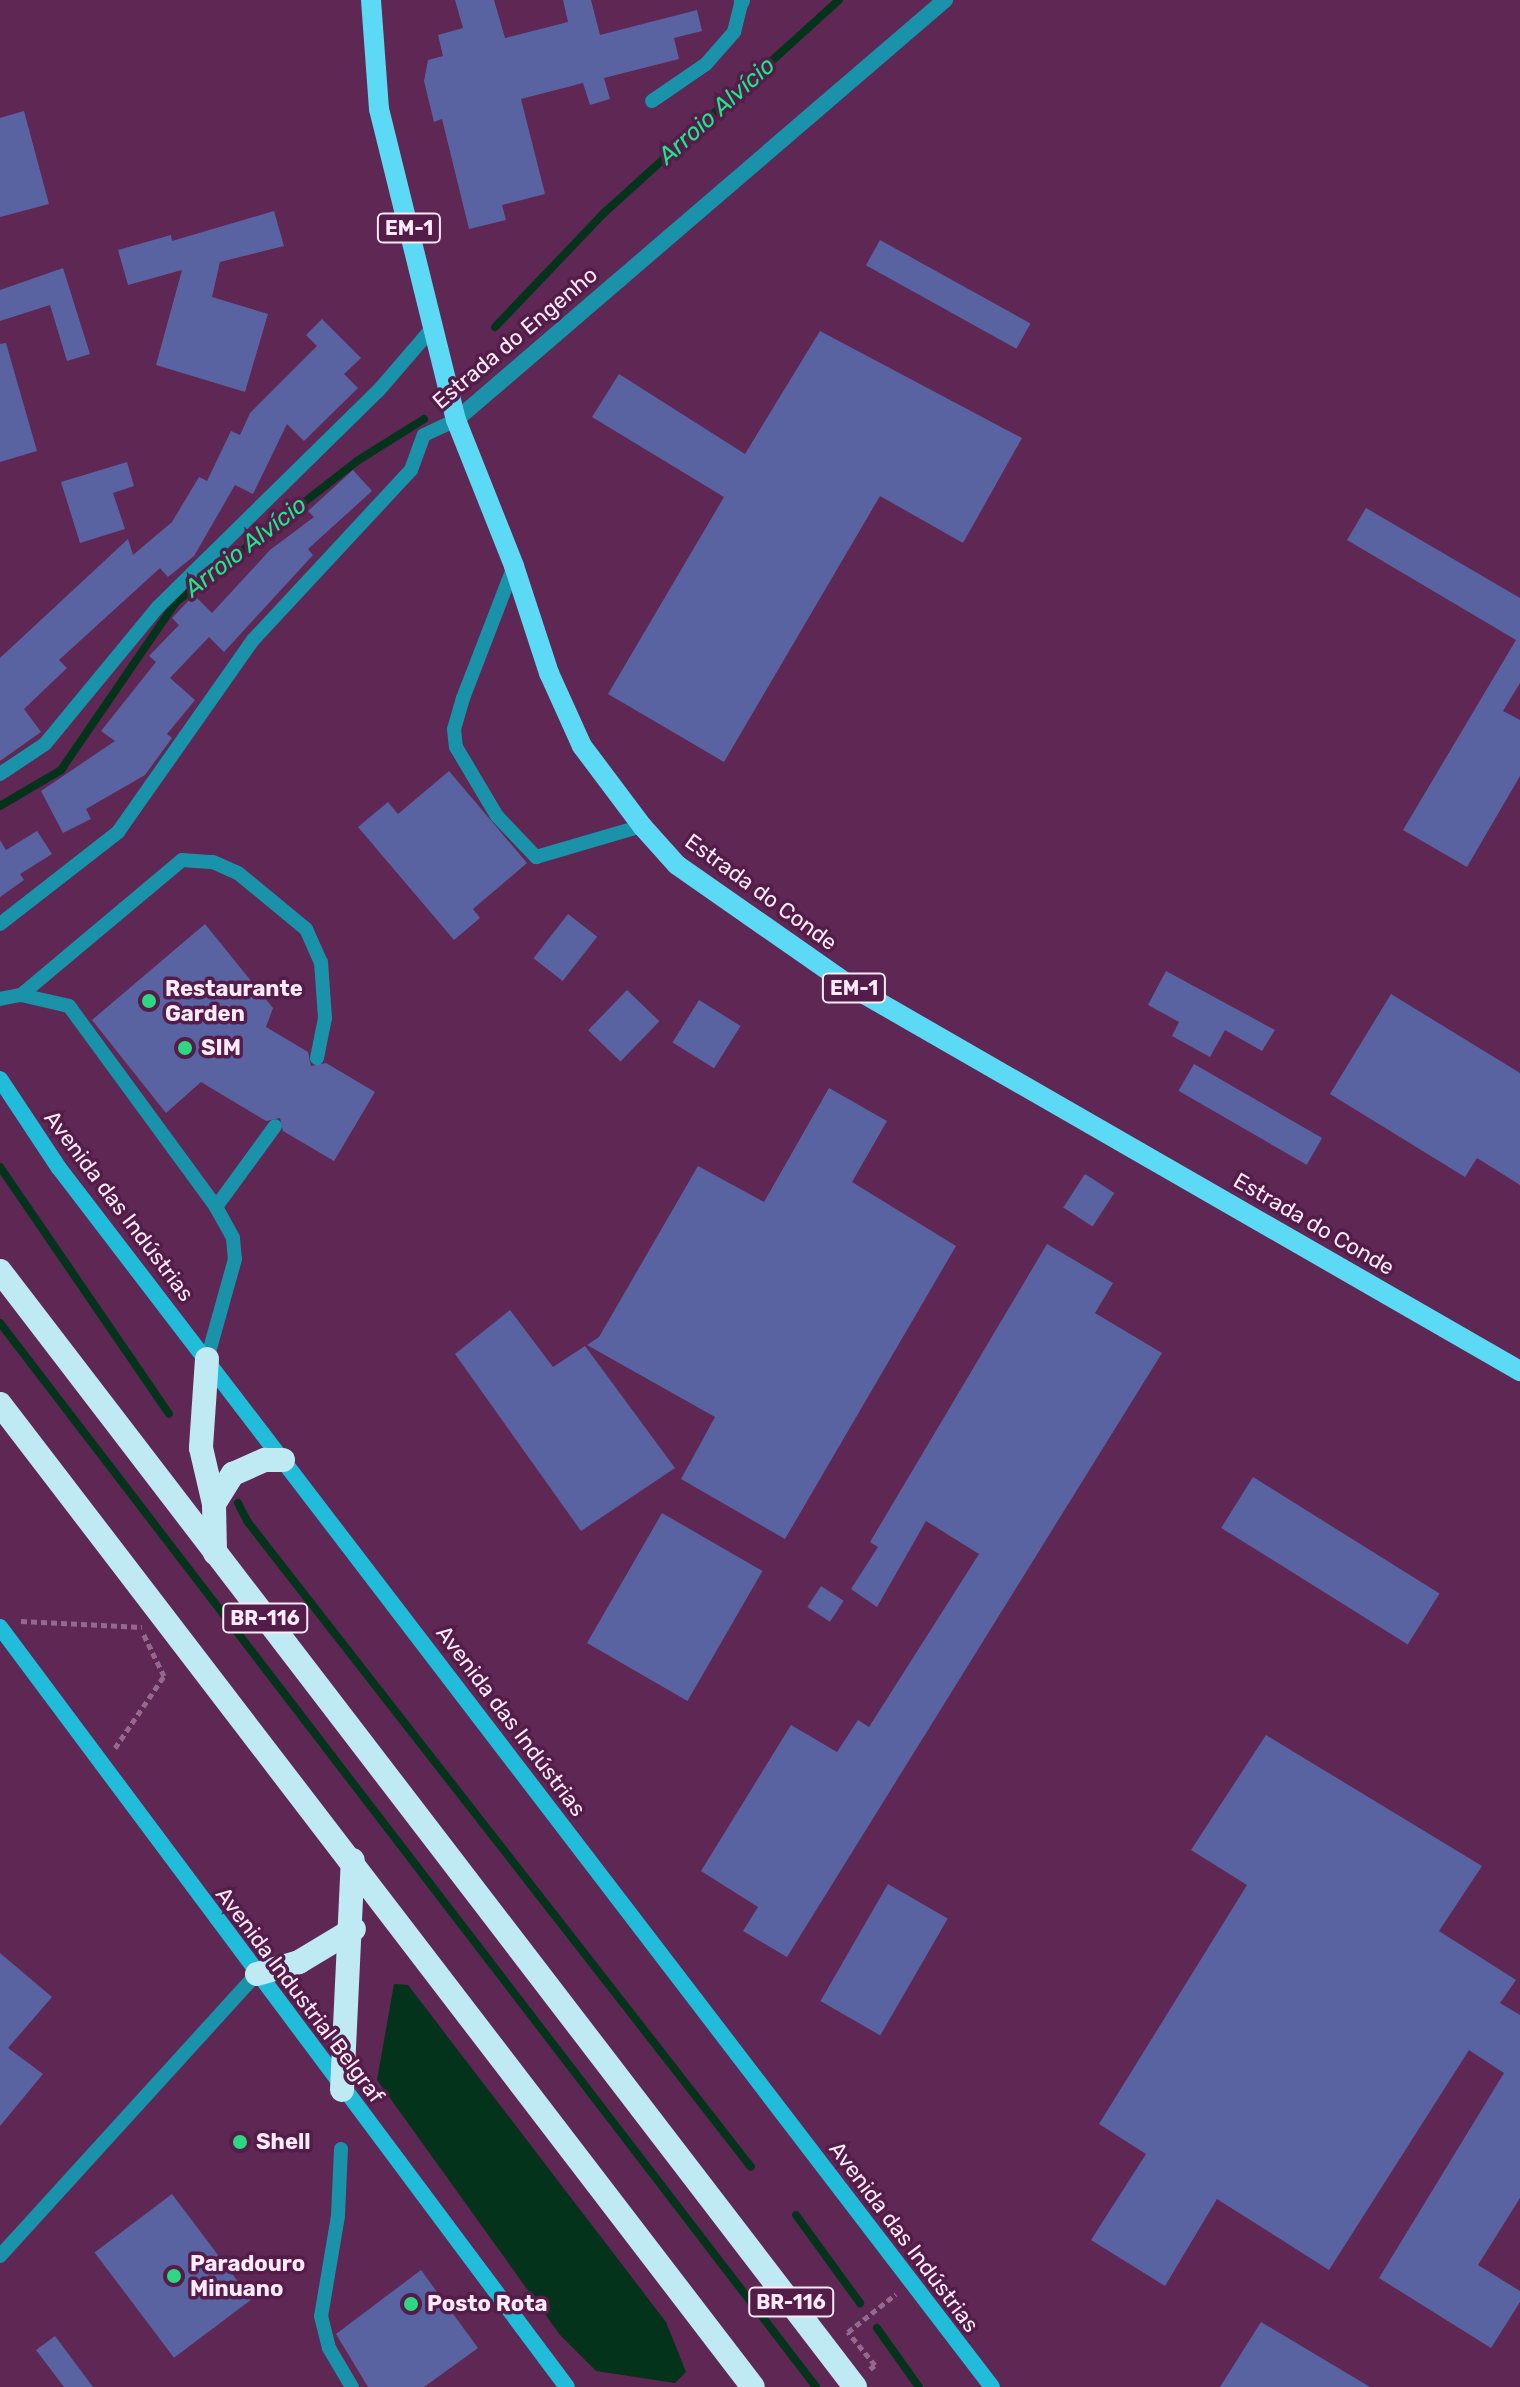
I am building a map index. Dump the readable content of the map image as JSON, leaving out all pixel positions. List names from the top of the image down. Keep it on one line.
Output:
{"streets":{"highway":["BR-116"],"main road":["EM-1","Estrada do Conde","Avenida das Indústrias","Avenida Industrial Belgraf"],"street":["Estrada do Engenho"]},"crossings":[["EM-1","Estrada do Conde"],["Estrada do Engenho","Estrada do Conde"]],"water":["Arroio Alvício"],"places":["Restaurante Garden","SIM","Shell","Paradouro Minuano","Posto Rota"]}
